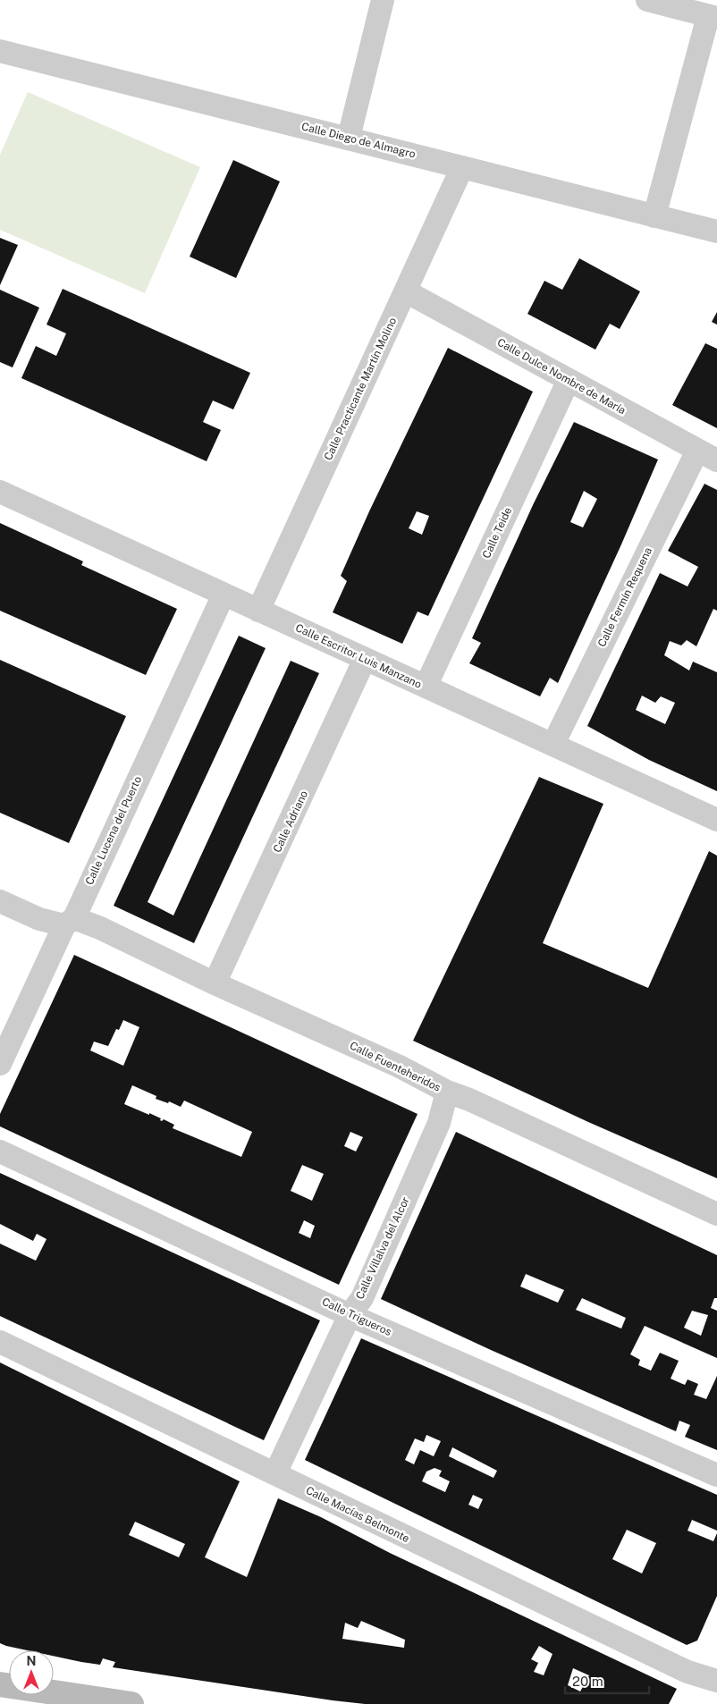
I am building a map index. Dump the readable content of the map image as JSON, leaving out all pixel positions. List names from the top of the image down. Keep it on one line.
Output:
{"streets":{"street":["Calle Diego de Almagro","Calle Dulce Nombre de María","Calle Practicante Martín Molino","Calle Teide","Calle Fermín Requena","Calle Escritor Luis Manzano","Calle Adriano","Calle Lucena del Puerto","Calle Fuenteheridos","Calle Villalva del Alcor","Calle Trigueros","Calle Macías Belmonte"]},"crossings":[["Calle Diego de Almagro","Calle Practicante Martín Molino"],["Calle Dulce Nombre de María","Calle Practicante Martín Molino"],["Calle Dulce Nombre de María","Calle Teide"],["Calle Dulce Nombre de María","Calle Fermín Requena"],["Calle Practicante Martín Molino","Calle Escritor Luis Manzano"],["Calle Teide","Calle Escritor Luis Manzano"],["Calle Fermín Requena","Calle Escritor Luis Manzano"],["Calle Escritor Luis Manzano","Calle Adriano"],["Calle Escritor Luis Manzano","Calle Lucena del Puerto"],["Calle Adriano","Calle Fuenteheridos"],["Calle Lucena del Puerto","Calle Fuenteheridos"],["Calle Fuenteheridos","Calle Villalva del Alcor"],["Calle Villalva del Alcor","Calle Trigueros"],["Calle Villalva del Alcor","Calle Macías Belmonte"]],"scale_bar":"20 m","north":"top"}
